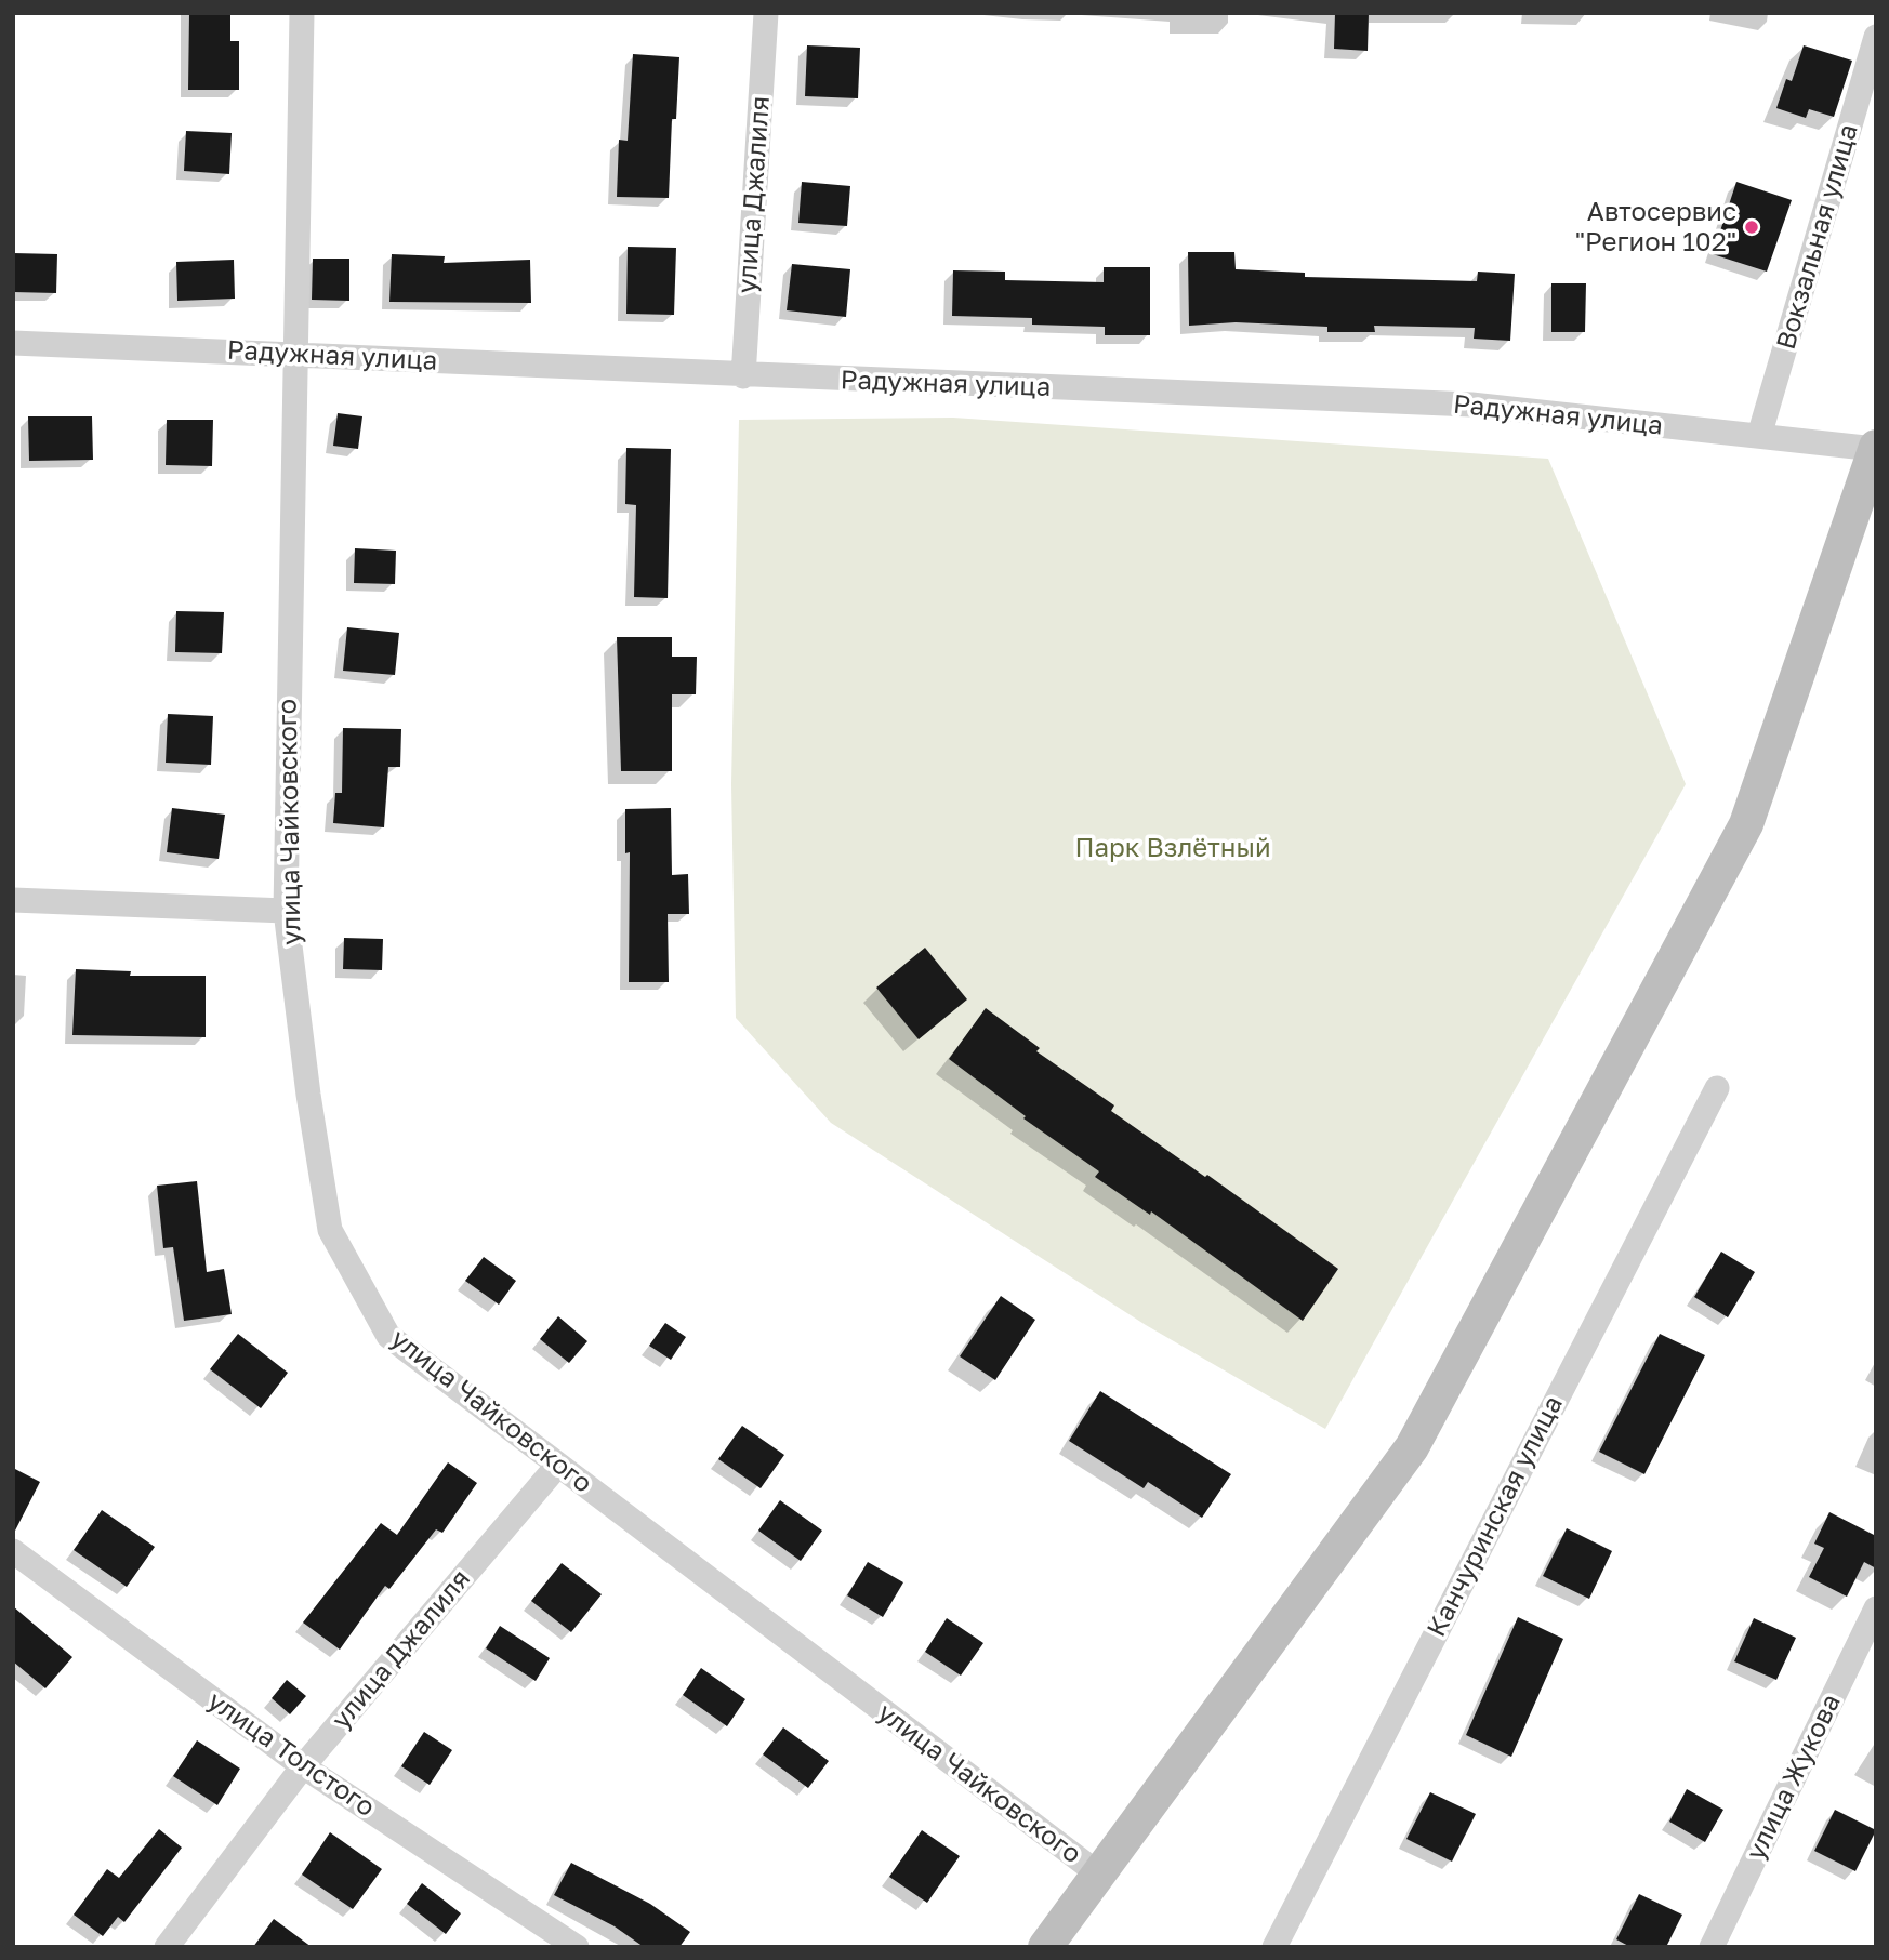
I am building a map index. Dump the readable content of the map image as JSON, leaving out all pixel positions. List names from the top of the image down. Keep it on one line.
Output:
{"streets":{"street":["улица Джалиля","Вокзальная улица","Радужная улица","улица Чайковского","Канчуринская улица","улица Толстого","улица Жукова"]},"crossings":[["улица Джалиля","Радужная улица"],["улица Джалиля","улица Чайковского"],["улица Джалиля","улица Толстого"],["Вокзальная улица","Радужная улица"],["Радужная улица","улица Чайковского"]],"parks":["Парк Взлётный"],"places":["Автосервис \"Регион 102\""]}
